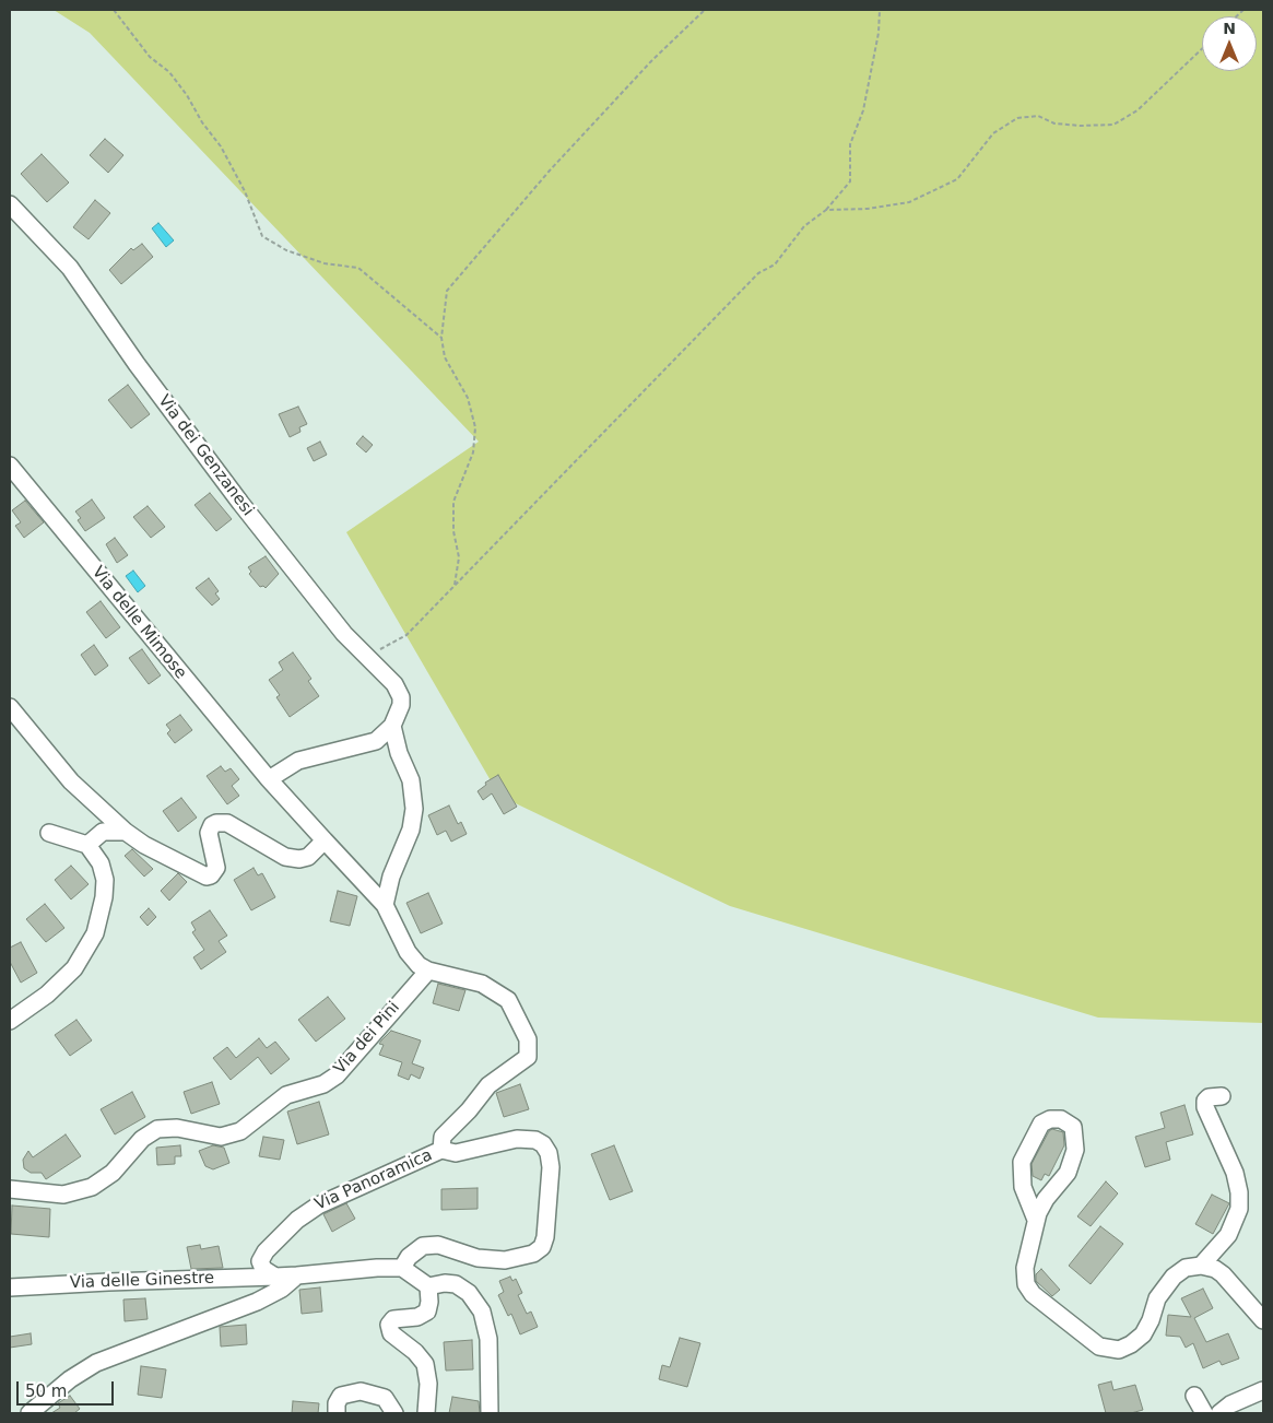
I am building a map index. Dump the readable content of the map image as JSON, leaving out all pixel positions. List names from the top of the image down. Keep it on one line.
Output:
{"streets":{"street":["Via dei Genzanesi","Via delle Mimose","Via dei Pini","Via Panoramica","Via delle Ginestre"]},"crossings":[["Via delle Mimose","Via Panoramica"],["Via dei Pini","Via Panoramica"],["Via Panoramica","Via delle Ginestre"]],"scale_bar":"50 m","north":"top"}
